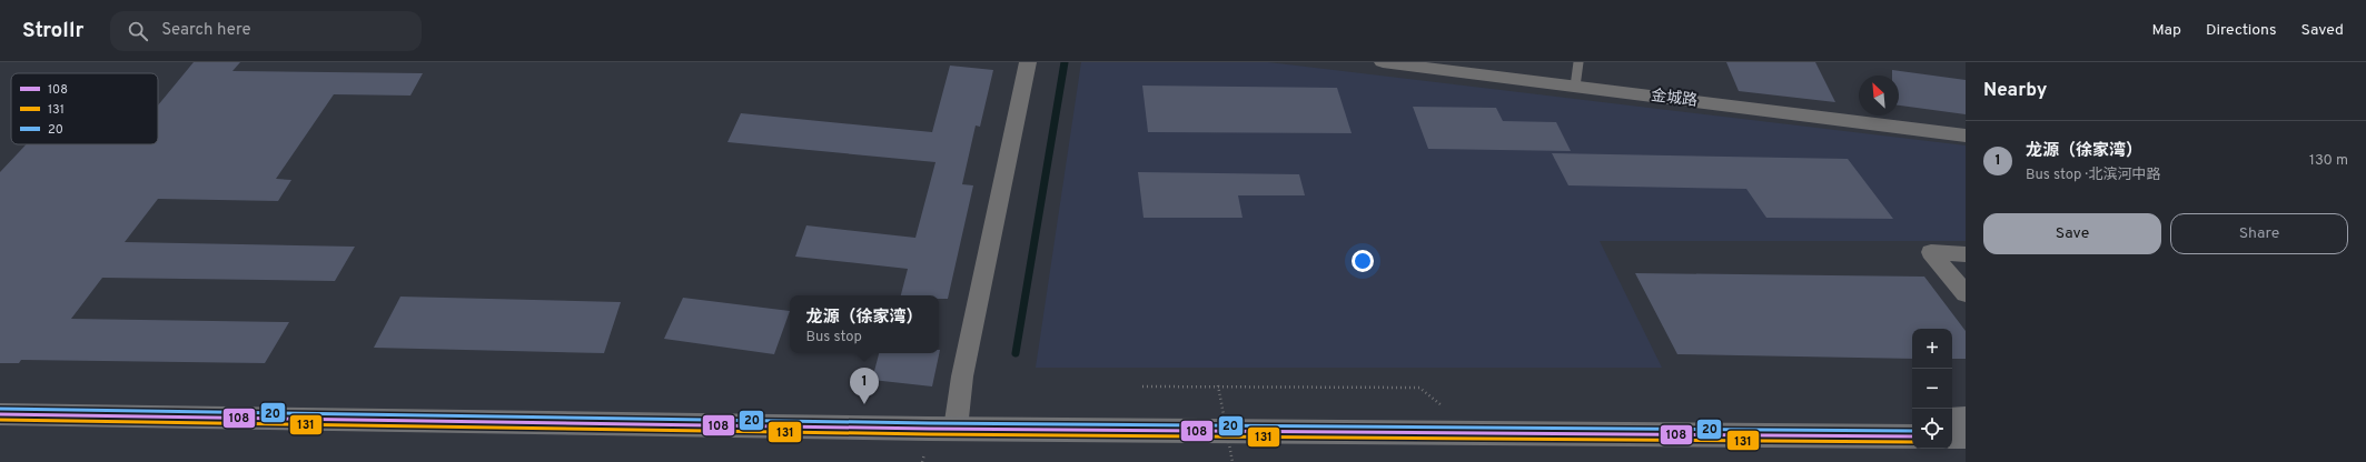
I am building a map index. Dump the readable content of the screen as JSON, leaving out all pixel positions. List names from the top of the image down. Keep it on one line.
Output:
{"streets":{"street":["金城路"]},"lines":["transit line 20","transit line 108","transit line 131"],"legend":["108","131","20"],"north":"top left","page":{"header":"Strollr","search":"Search here","nav":["Map","Directions","Saved"],"heading":"Nearby","list":[{"mark":"1","name":"龙源（徐家湾）","note":"Bus stop · 北滨河中路","value":"130 m"}],"buttons":["Save","Share"],"popup":["龙源（徐家湾）","Bus stop"],"map_buttons":["+","−"],"pins":"1"}}
